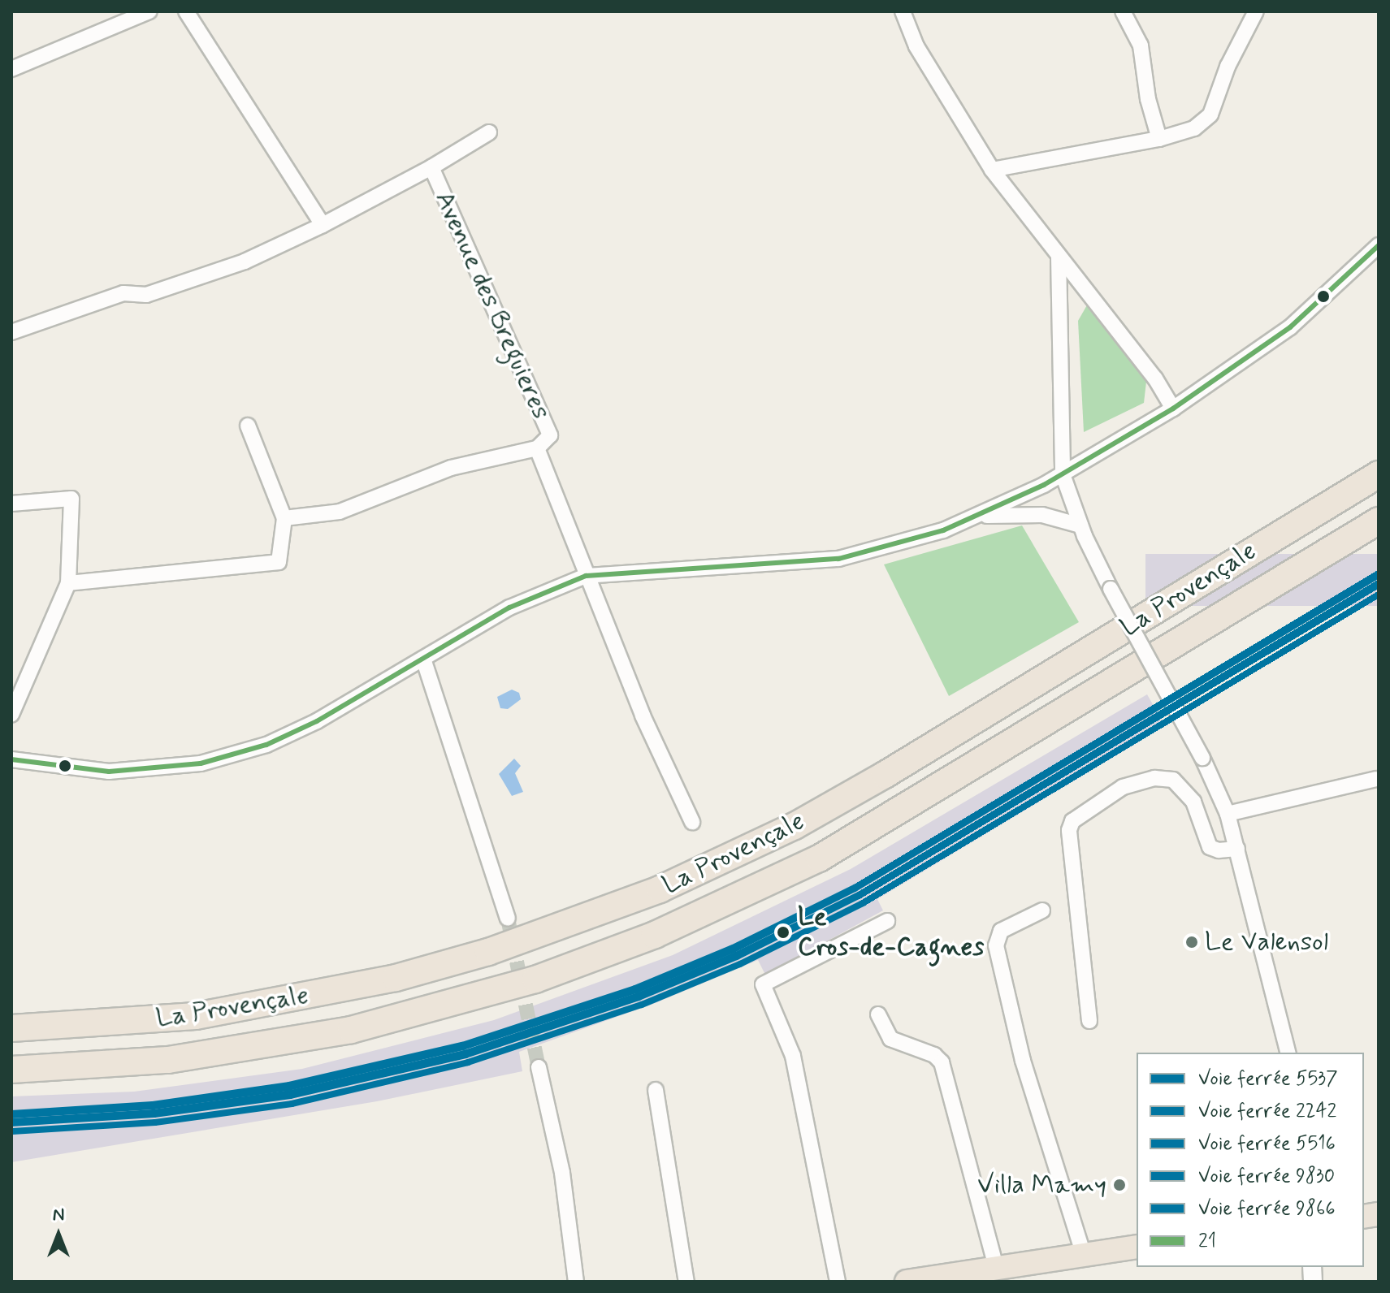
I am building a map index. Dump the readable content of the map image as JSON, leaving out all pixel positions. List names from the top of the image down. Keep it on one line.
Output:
{"streets":{"highway":["La Provençale"],"street":["Avenue des Breguieres"]},"places":["Le Cros-de-Cagnes","Le Valensol","Villa Mamy"],"lines":["transit line 21","rail line 5537","rail line 9866","rail line 9830","rail line 2242","rail line 5516"],"legend":["Voie ferrée 5537","Voie ferrée 2242","Voie ferrée 5516","Voie ferrée 9830","Voie ferrée 9866","21"],"north":"top"}
